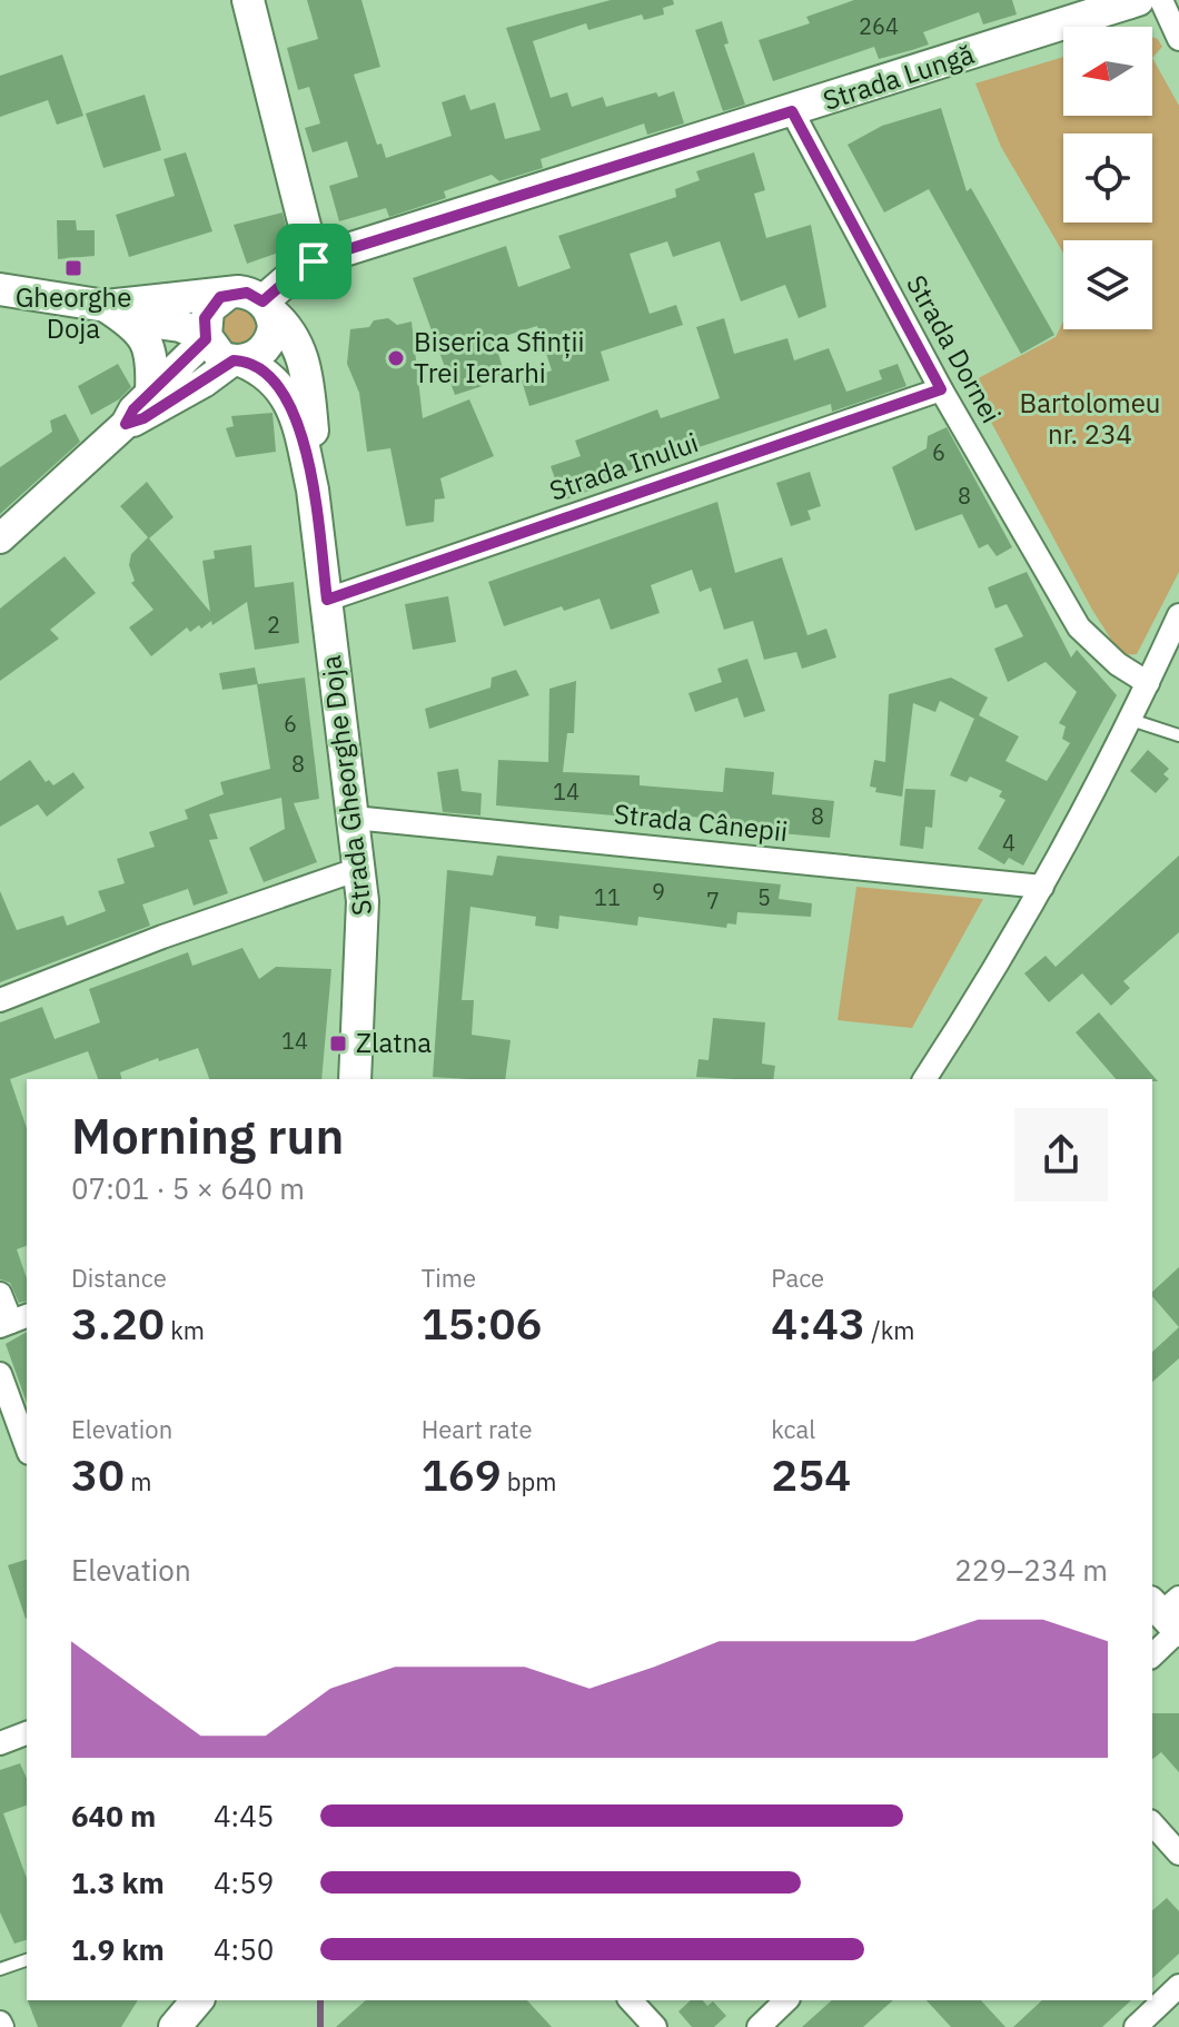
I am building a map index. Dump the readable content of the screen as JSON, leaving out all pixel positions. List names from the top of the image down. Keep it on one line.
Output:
{"streets":{"main road":["Strada Lungă","Strada Gheorghe Doja"],"street":["Strada Dornei","Strada Inului","Strada Cânepii"]},"crossings":[["Strada Lungă","Strada Dornei"],["Strada Lungă","Strada Gheorghe Doja"],["Strada Dornei","Strada Inului"],["Strada Inului","Strada Gheorghe Doja"],["Strada Gheorghe Doja","Strada Cânepii"]],"parks":["Bartolomeu nr. 234"],"places":{"transit":["Gheorghe Doja","Zlatna"],"other":["Biserica Sfinții Trei Ierarhi"]},"house_numbers":["264","6","8","2","6","8","14","8","4","9","11","5","7","14"],"north":"left","page":{"heading":["Morning run","07:01 · 5 × 640 m"],"stats":[["Distance","3.20 km"],["Time","15:06"],["Pace","4:43 /km"],["Elevation","30 m"],["Heart rate","169 bpm"],["kcal","254"]],"chart":["Elevation","229–234 m"],"list":[{"name":"640 m","note":"4:45"},{"name":"1.3 km","note":"4:59"},{"name":"1.9 km","note":"4:50"}]}}
